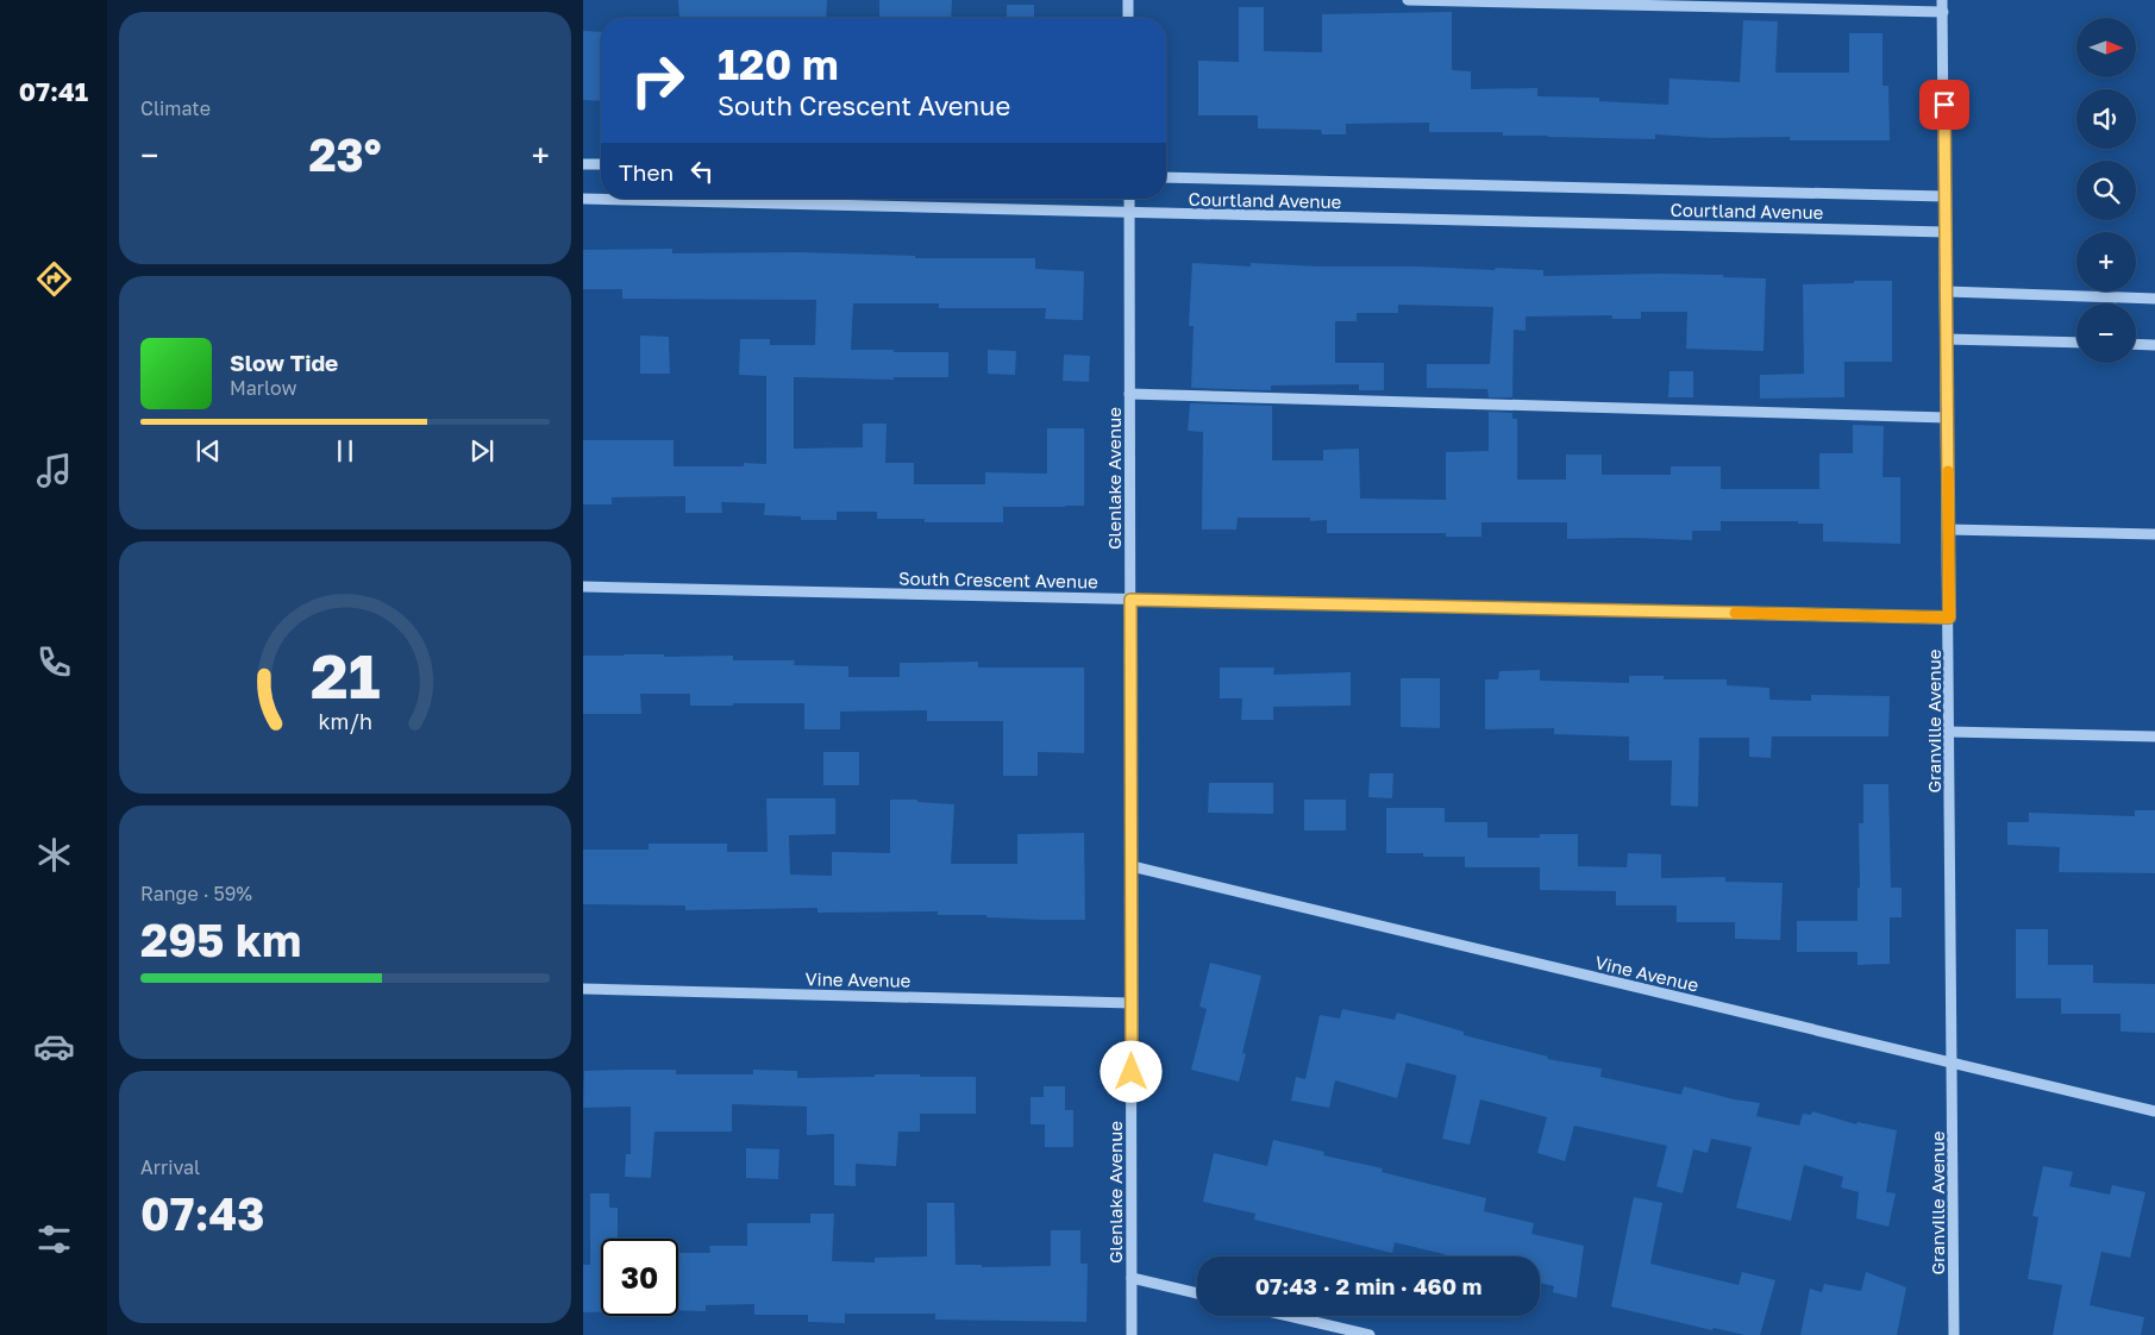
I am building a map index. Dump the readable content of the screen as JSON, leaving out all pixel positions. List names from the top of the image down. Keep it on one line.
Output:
{"streets":{"street":["Courtland Avenue","Glenlake Avenue","South Crescent Avenue","Granville Avenue","Vine Avenue"]},"crossings":[["Courtland Avenue","Glenlake Avenue"],["Courtland Avenue","Granville Avenue"],["Glenlake Avenue","South Crescent Avenue"],["Glenlake Avenue","Vine Avenue"],["South Crescent Avenue","Granville Avenue"],["Granville Avenue","Vine Avenue"]],"north":"right","page":{"tabs":"07:41","tile":["Climate",["Range · 59%","295 km"],["Arrival","07:43"]],"map_buttons":["+","−"],"turn":["120 m","South Crescent Avenue"],"heat":["−","23°","+"],"then":"Then","song":["Slow Tide","Marlow"],"limit":"30","trip":"07:43 · 2 min · 460 m","gauge":["21","km/h"]}}
